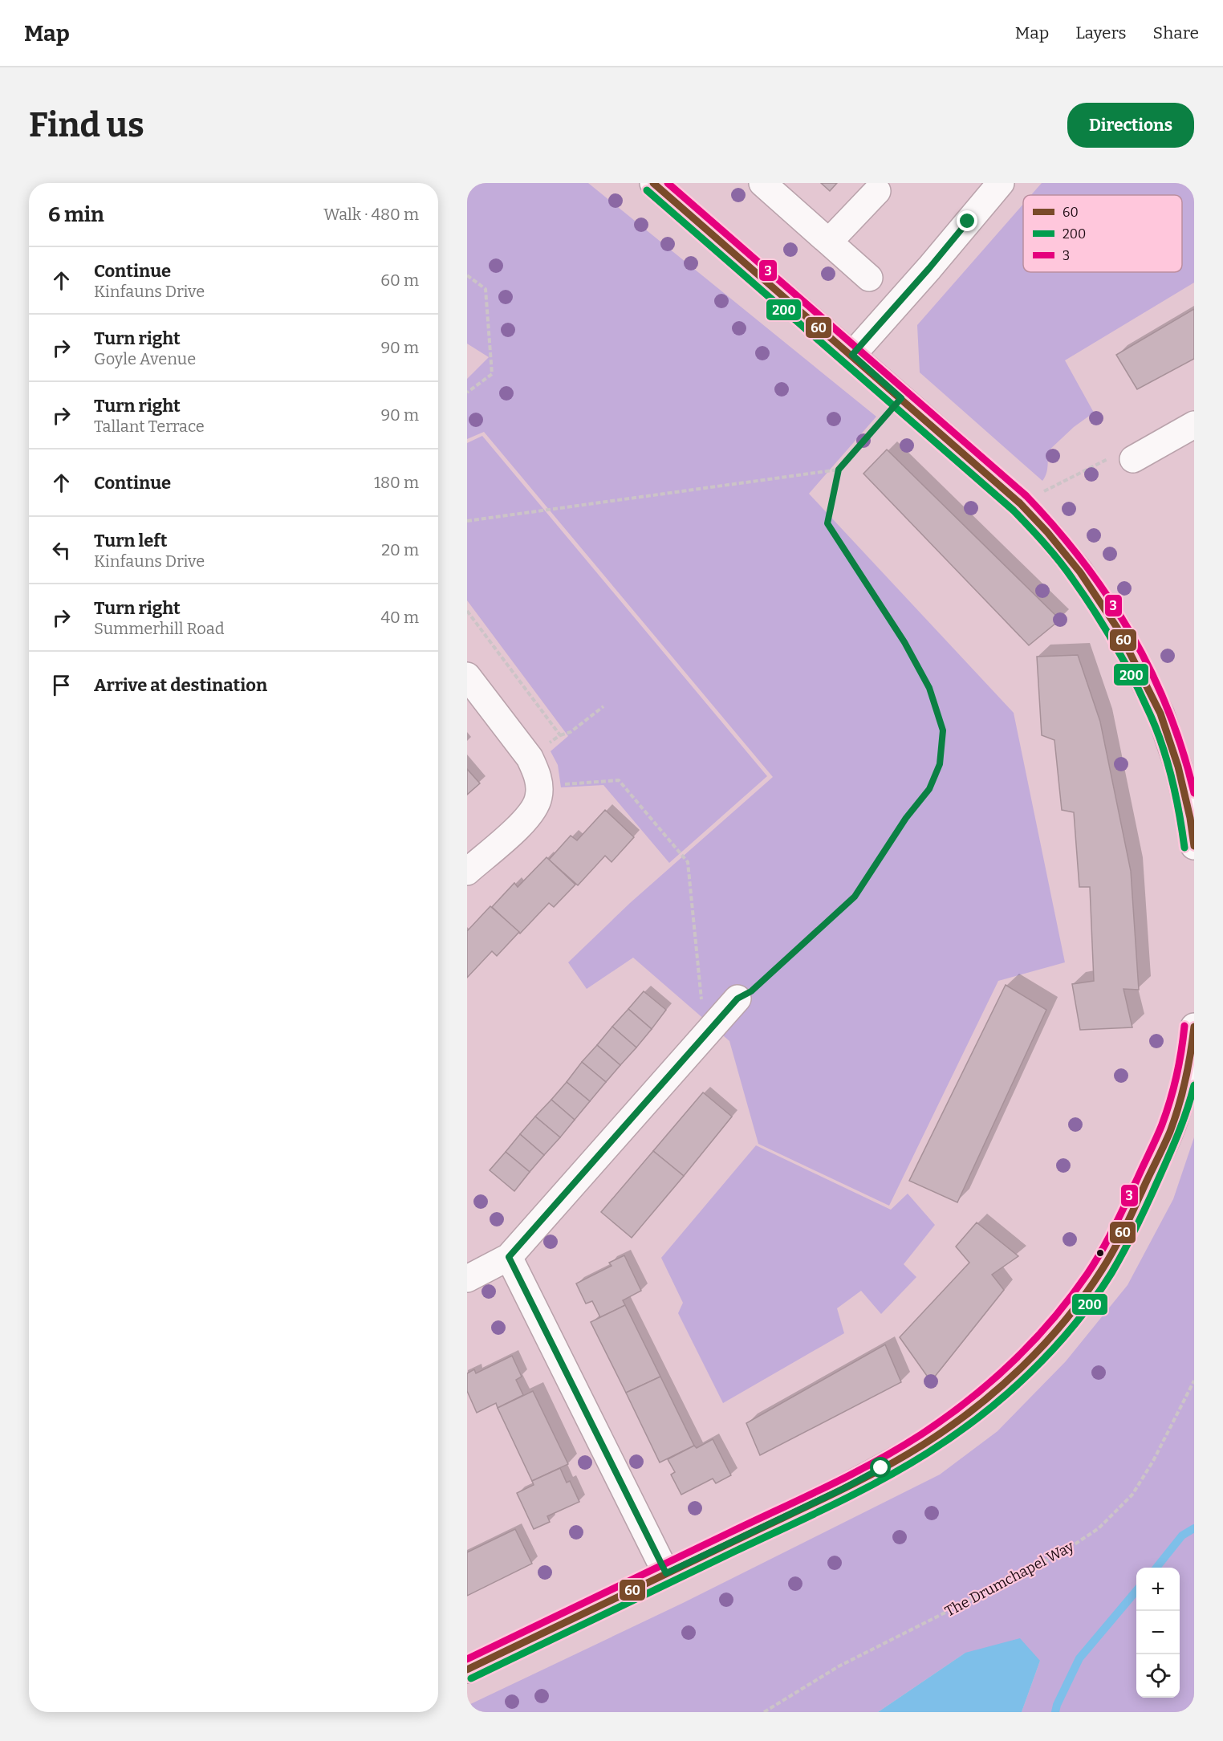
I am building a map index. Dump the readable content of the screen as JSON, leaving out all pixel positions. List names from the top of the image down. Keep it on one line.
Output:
{"streets":{"path":["The Drumchapel Way"]},"lines":["transit line 60","transit line 3","transit line 200"],"legend":["60","200","3"],"page":{"header":"Map","nav":["Map","Layers","Share"],"buttons":"Directions","title":"Find us","heading":["6 min","Walk · 480 m"],"list":[["Continue","Kinfauns Drive","60 m"],["Turn right","Goyle Avenue","90 m"],["Turn right","Tallant Terrace","90 m"],["Continue","180 m"],["Turn left","Kinfauns Drive","20 m"],["Turn right","Summerhill Road","40 m"],"Arrive at destination"],"map_buttons":["+","−"]}}
